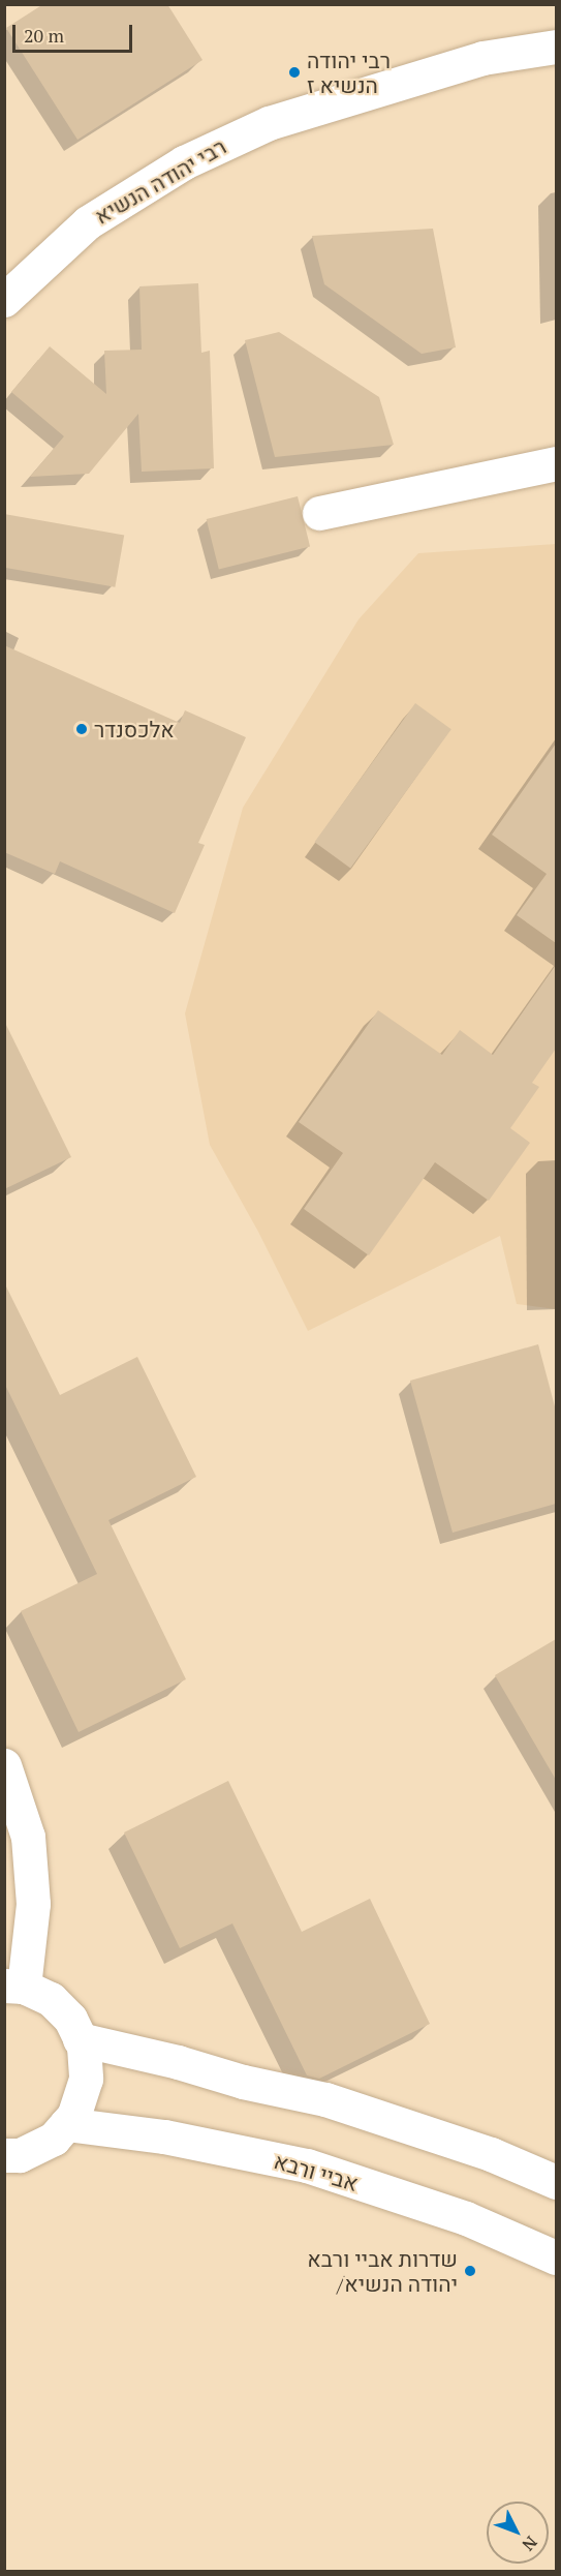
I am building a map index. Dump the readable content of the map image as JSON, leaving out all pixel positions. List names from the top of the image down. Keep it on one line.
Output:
{"streets":{"street":["רבי יהודה הנשיא","אביי ורבא"]},"places":["רבי יהודה הנשיא ז","אלכסנדר","שדרות אביי ורבא /יהודה הנשיא"],"scale_bar":"20 m","north":"bottom right"}
